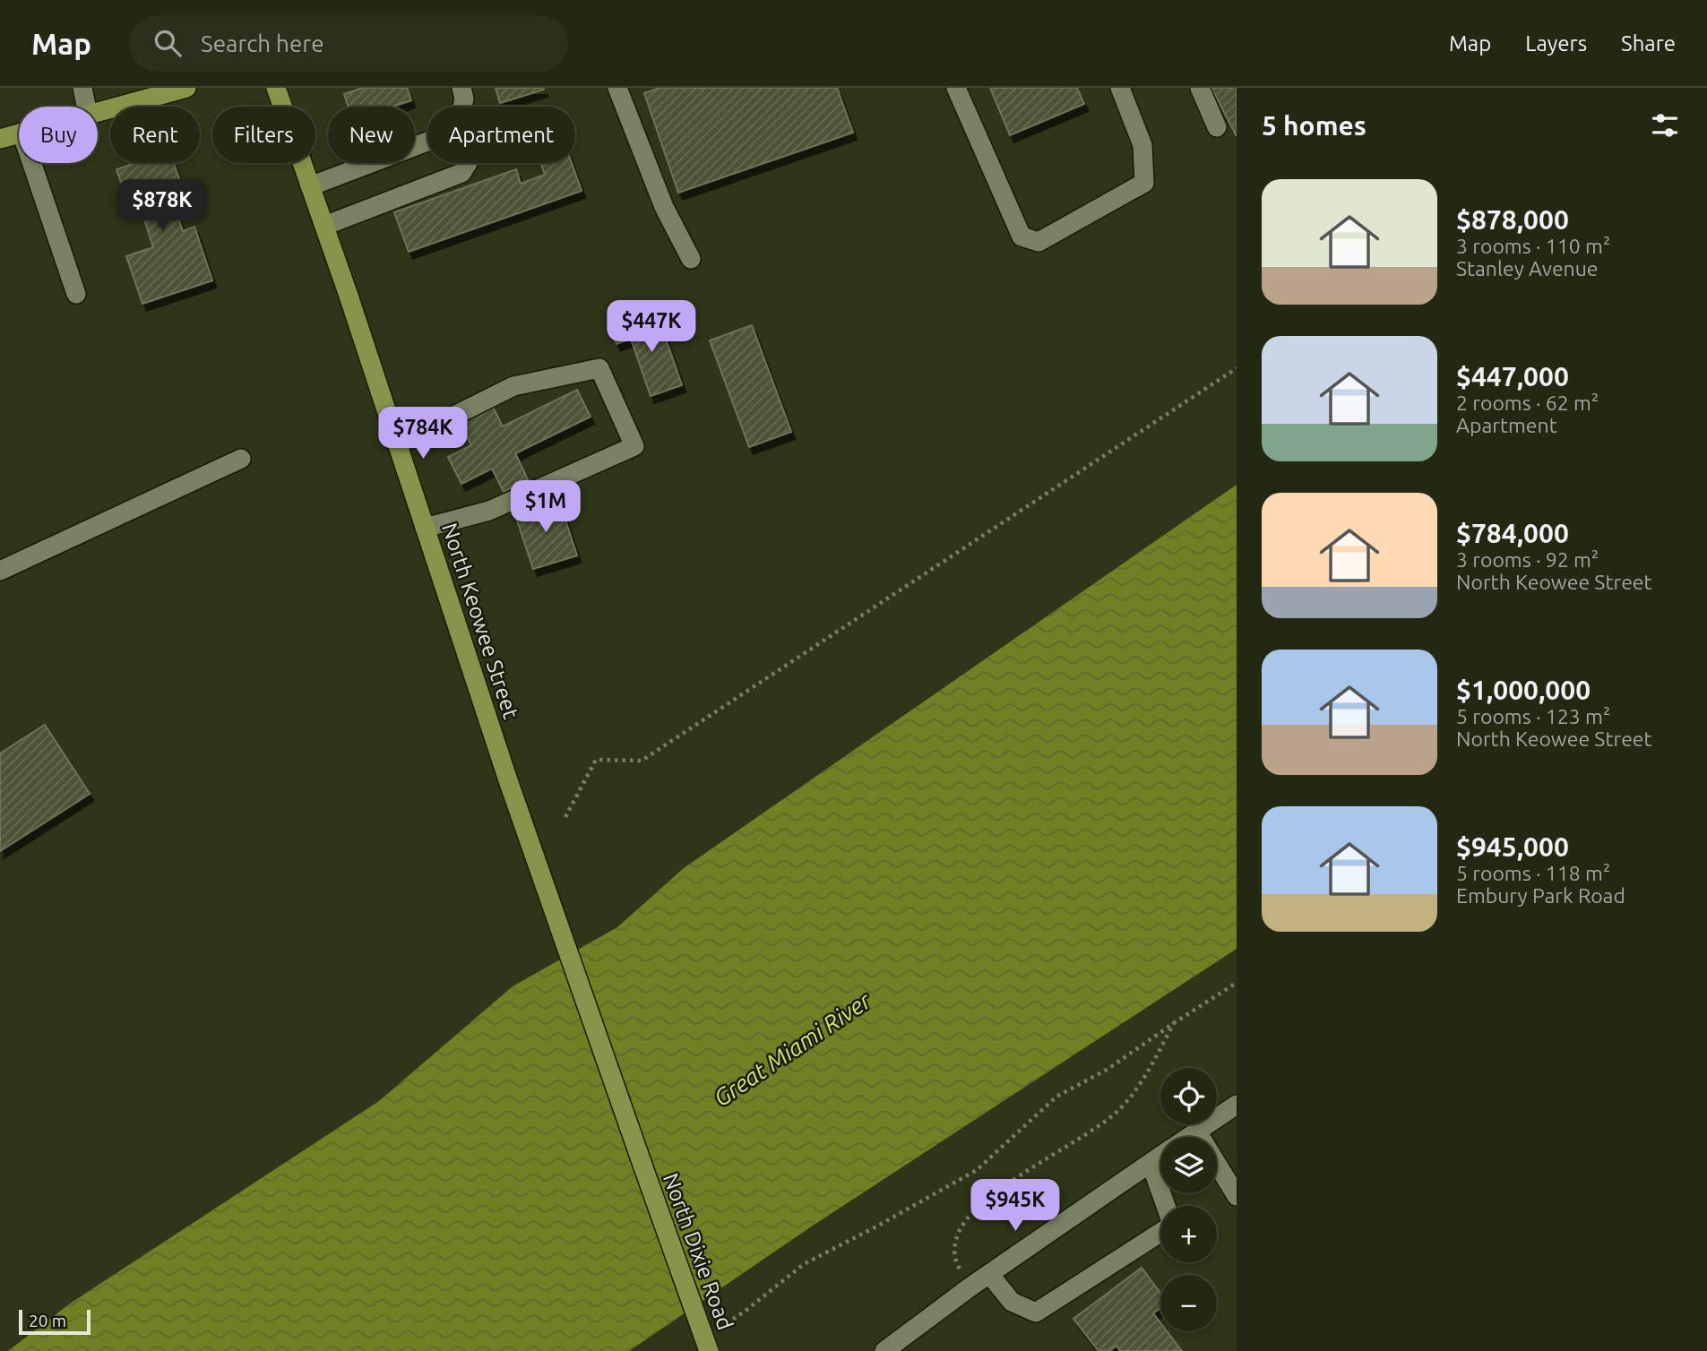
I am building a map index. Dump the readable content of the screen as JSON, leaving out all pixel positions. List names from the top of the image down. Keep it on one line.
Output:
{"streets":{"main road":["North Keowee Street","North Dixie Road"]},"crossings":[["North Keowee Street","North Dixie Road"]],"water":["Great Miami River"],"scale_bar":"20 m","page":{"header":"Map","search":"Search here","nav":["Map","Layers","Share"],"heading":"5 homes","chip":["Buy","Rent","Filters","New","Apartment"],"list":[{"name":"$878,000","note":"3 rooms · 110 m² · Stanley Avenue"},{"name":"$447,000","note":"2 rooms · 62 m² · Apartment"},{"name":"$784,000","note":"3 rooms · 92 m² · North Keowee Street"},{"name":"$1,000,000","note":"5 rooms · 123 m² · North Keowee Street"},{"name":"$945,000","note":"5 rooms · 118 m² · Embury Park Road"}],"price":["$878K","$447K","$784K","$1M","$945K"],"map_buttons":["+","−"],"scale":"20 m"}}
